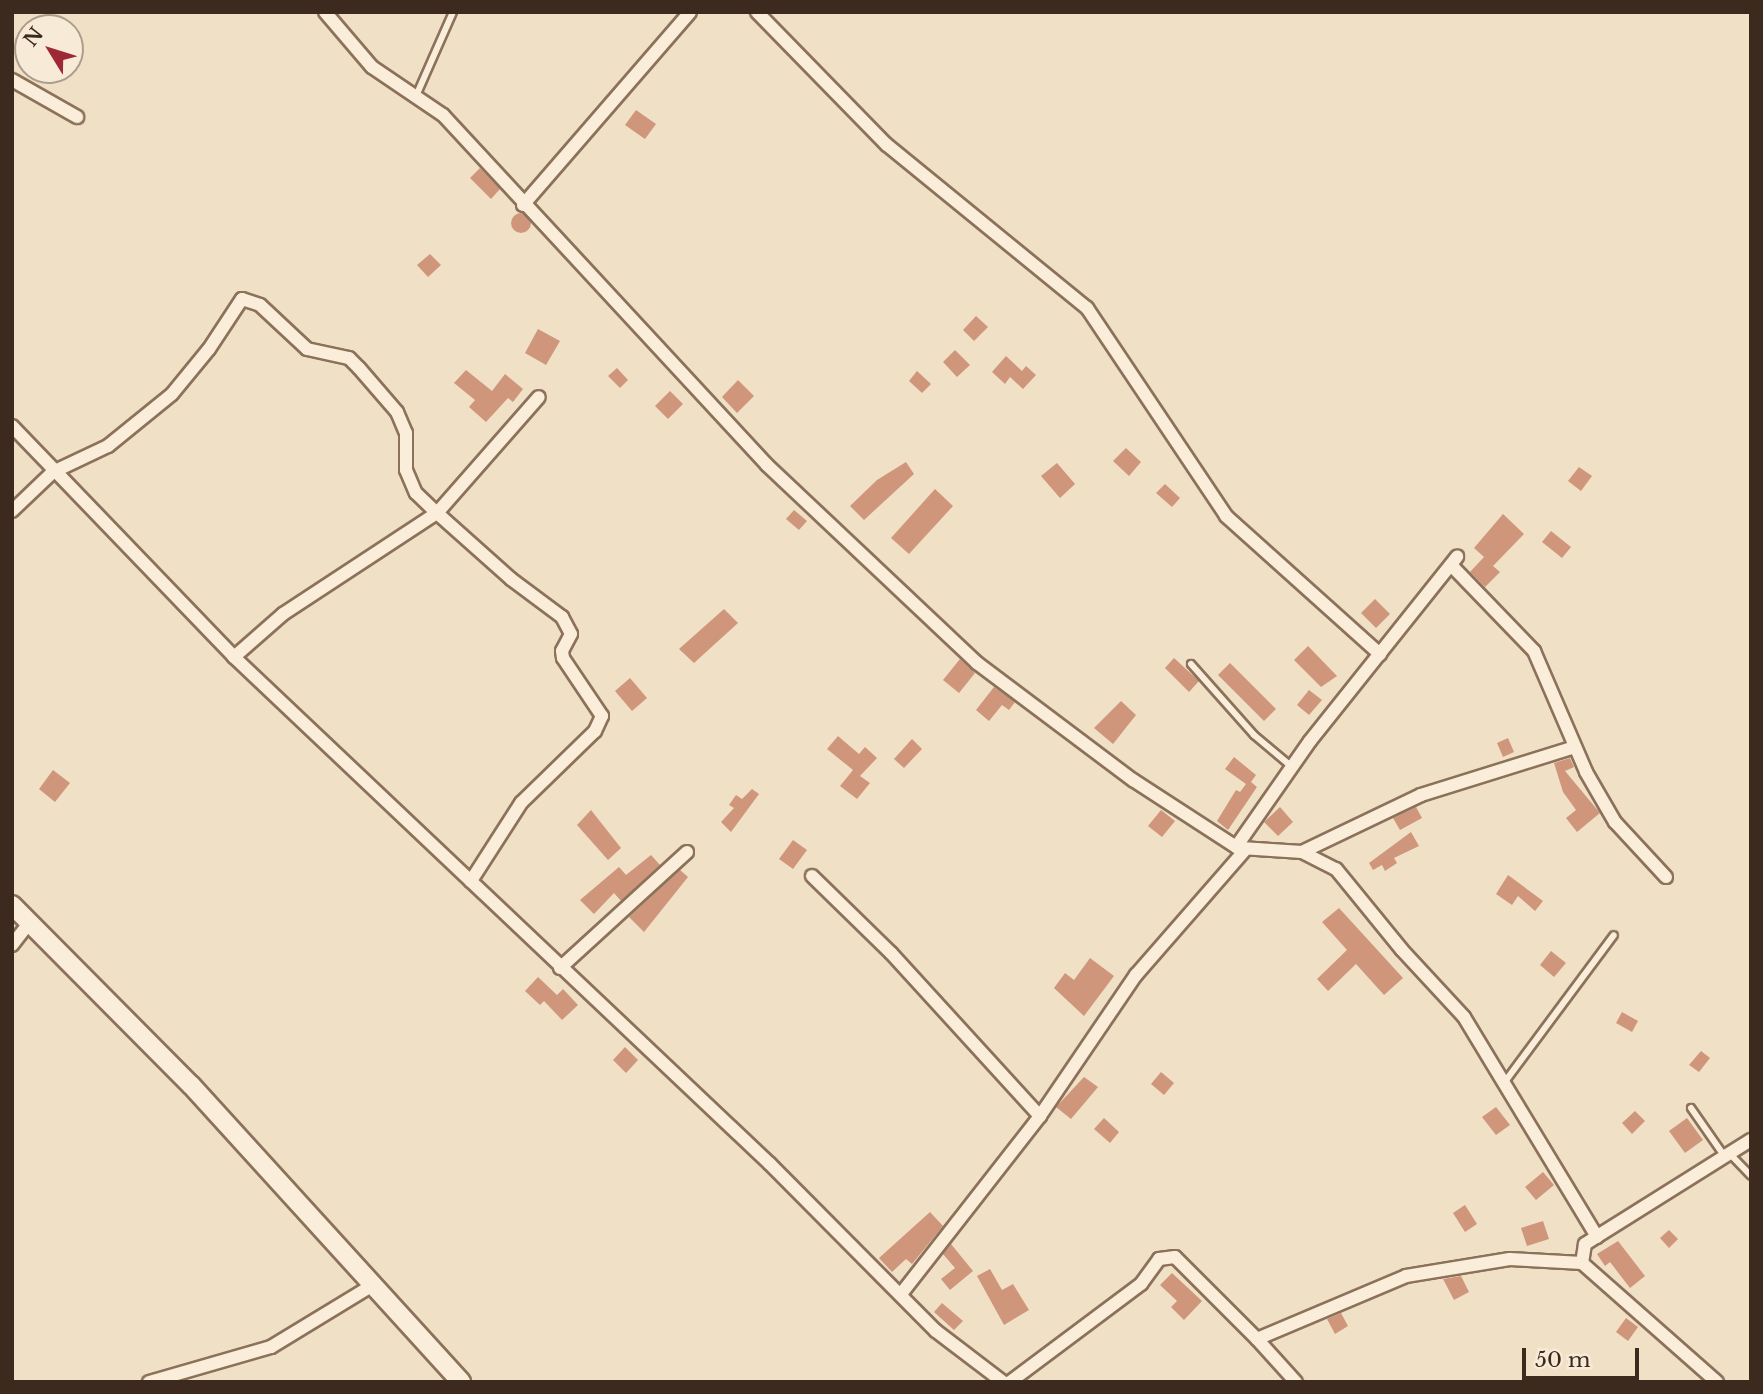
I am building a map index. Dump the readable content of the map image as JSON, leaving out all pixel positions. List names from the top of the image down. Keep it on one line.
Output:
{"scale_bar":"50 m","north":"top left"}
